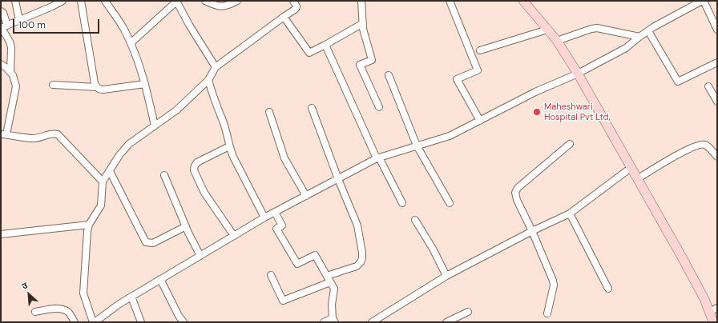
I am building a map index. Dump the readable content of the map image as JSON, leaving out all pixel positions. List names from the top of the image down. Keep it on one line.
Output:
{"places":["Maheshwari Hospital Pvt Ltd,"],"scale_bar":"100 m","north":"top left"}
